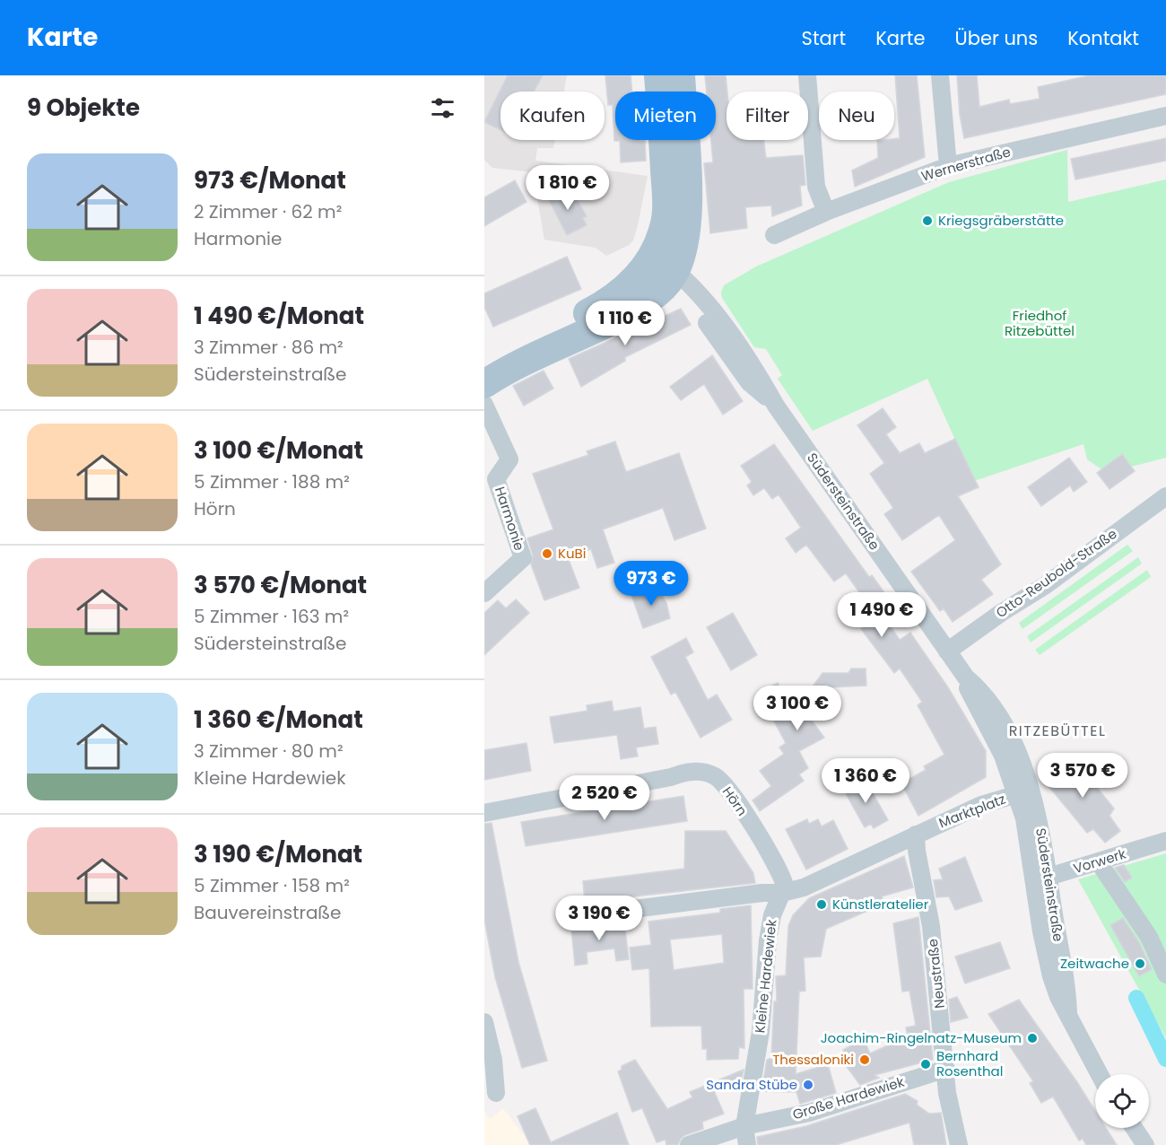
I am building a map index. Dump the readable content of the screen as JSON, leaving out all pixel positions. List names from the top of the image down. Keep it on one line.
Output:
{"streets":{"street":["Wernerstraße","Südersteinstraße","Harmonie","Otto-Reubold-Straße","Hörn","Marktplatz","Vorwerk","Neustraße","Kleine Hardewiek","Große Hardewiek"]},"crossings":[["Südersteinstraße","Otto-Reubold-Straße"],["Südersteinstraße","Marktplatz"],["Südersteinstraße","Vorwerk"],["Hörn","Kleine Hardewiek"],["Marktplatz","Neustraße"],["Neustraße","Große Hardewiek"],["Kleine Hardewiek","Große Hardewiek"]],"districts":["RITZEBÜTTEL"],"parks":["Friedhof Ritzebüttel"],"places":["Kriegsgräberstätte","KuBi","Künstleratelier","Zeitwache","Joachim-Ringelnatz-Museum","Thessaloniki","Bernhard Rosenthal","Sandra Stübe"],"page":{"header":"Karte","nav":["Start","Karte","Über uns","Kontakt"],"heading":"9 Objekte","chip":["Kaufen","Mieten","Filter","Neu"],"list":[{"name":"973 €/Monat","note":"2 Zimmer · 62 m² · Harmonie"},{"name":"1 490 €/Monat","note":"3 Zimmer · 86 m² · Südersteinstraße"},{"name":"3 100 €/Monat","note":"5 Zimmer · 188 m² · Hörn"},{"name":"3 570 €/Monat","note":"5 Zimmer · 163 m² · Südersteinstraße"},{"name":"1 360 €/Monat","note":"3 Zimmer · 80 m² · Kleine Hardewiek"},{"name":"3 190 €/Monat","note":"5 Zimmer · 158 m² · Bauvereinstraße"}],"price":["1 810 €","1 110 €","973 €","1 490 €","3 100 €","3 570 €","1 360 €","2 520 €","3 190 €"]}}
